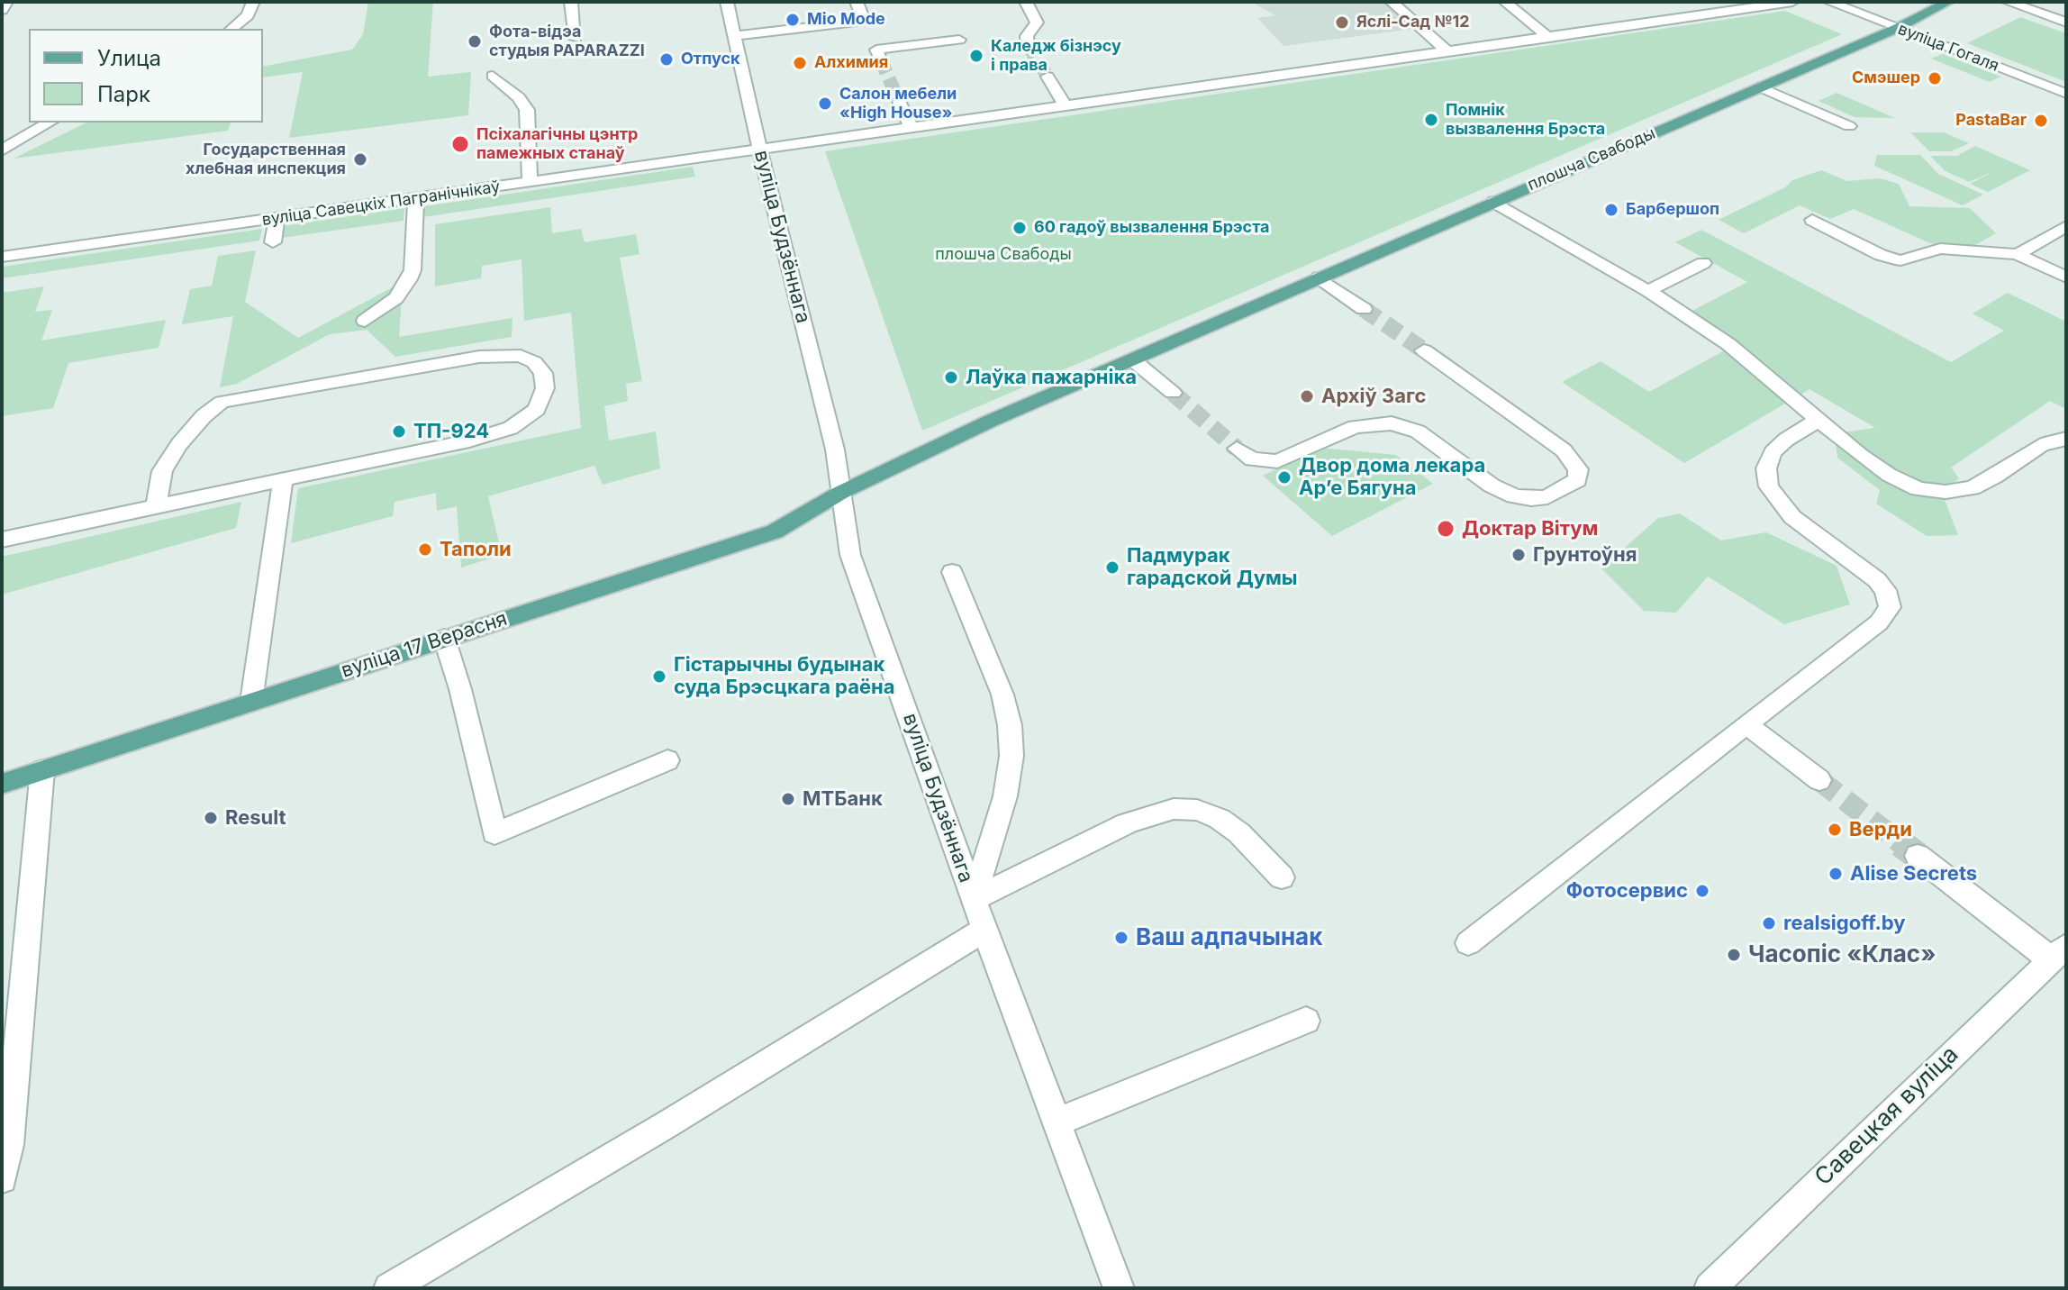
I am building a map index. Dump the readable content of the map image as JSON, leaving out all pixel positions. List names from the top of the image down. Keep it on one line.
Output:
{"streets":{"main road":["плошча Свабоды","вуліца 17 Верасня"],"street":["вуліца Гогаля","вуліца Савецкіх Пагранічнікаў","вуліца Будзённага","Савецкая вуліца"]},"crossings":[["вуліца Гогаля","плошча Свабоды"],["плошча Свабоды","вуліца Будзённага"],["плошча Свабоды","вуліца 17 Верасня"],["вуліца Савецкіх Пагранічнікаў","вуліца Будзённага"],["вуліца Будзённага","вуліца 17 Верасня"]],"parks":["плошча Свабоды"],"places":["Mio Mode","Яслі-Сад №12","Фота-відэа студыя PAPARAZZI","Каледж бізнэсу і права","Отпуск","Алхимия","Смэшер","Салон мебели «High House»","Помнік вызвалення Брэста","PastaBar","Псіхалагічны цэнтр памежных станаў","Государственная хлебная инспекция","Барбершоп","60 гадоў вызвалення Брэста","Лаўка пажарніка","Архіў Загс","ТП-924","Двор дома лекара Арʼе Бягуна","Доктар Вітум","Таполи","Грунтоўня","Падмурак гарадской Думы","Гістарычны будынак суда Брэсцкага раёна","МТБанк","Result","Верди","Alise Secrets","Фотосервис","realsigoff.by","Ваш адпачынак","Часопіс «Клас»"],"legend":["Улица","Парк"]}
